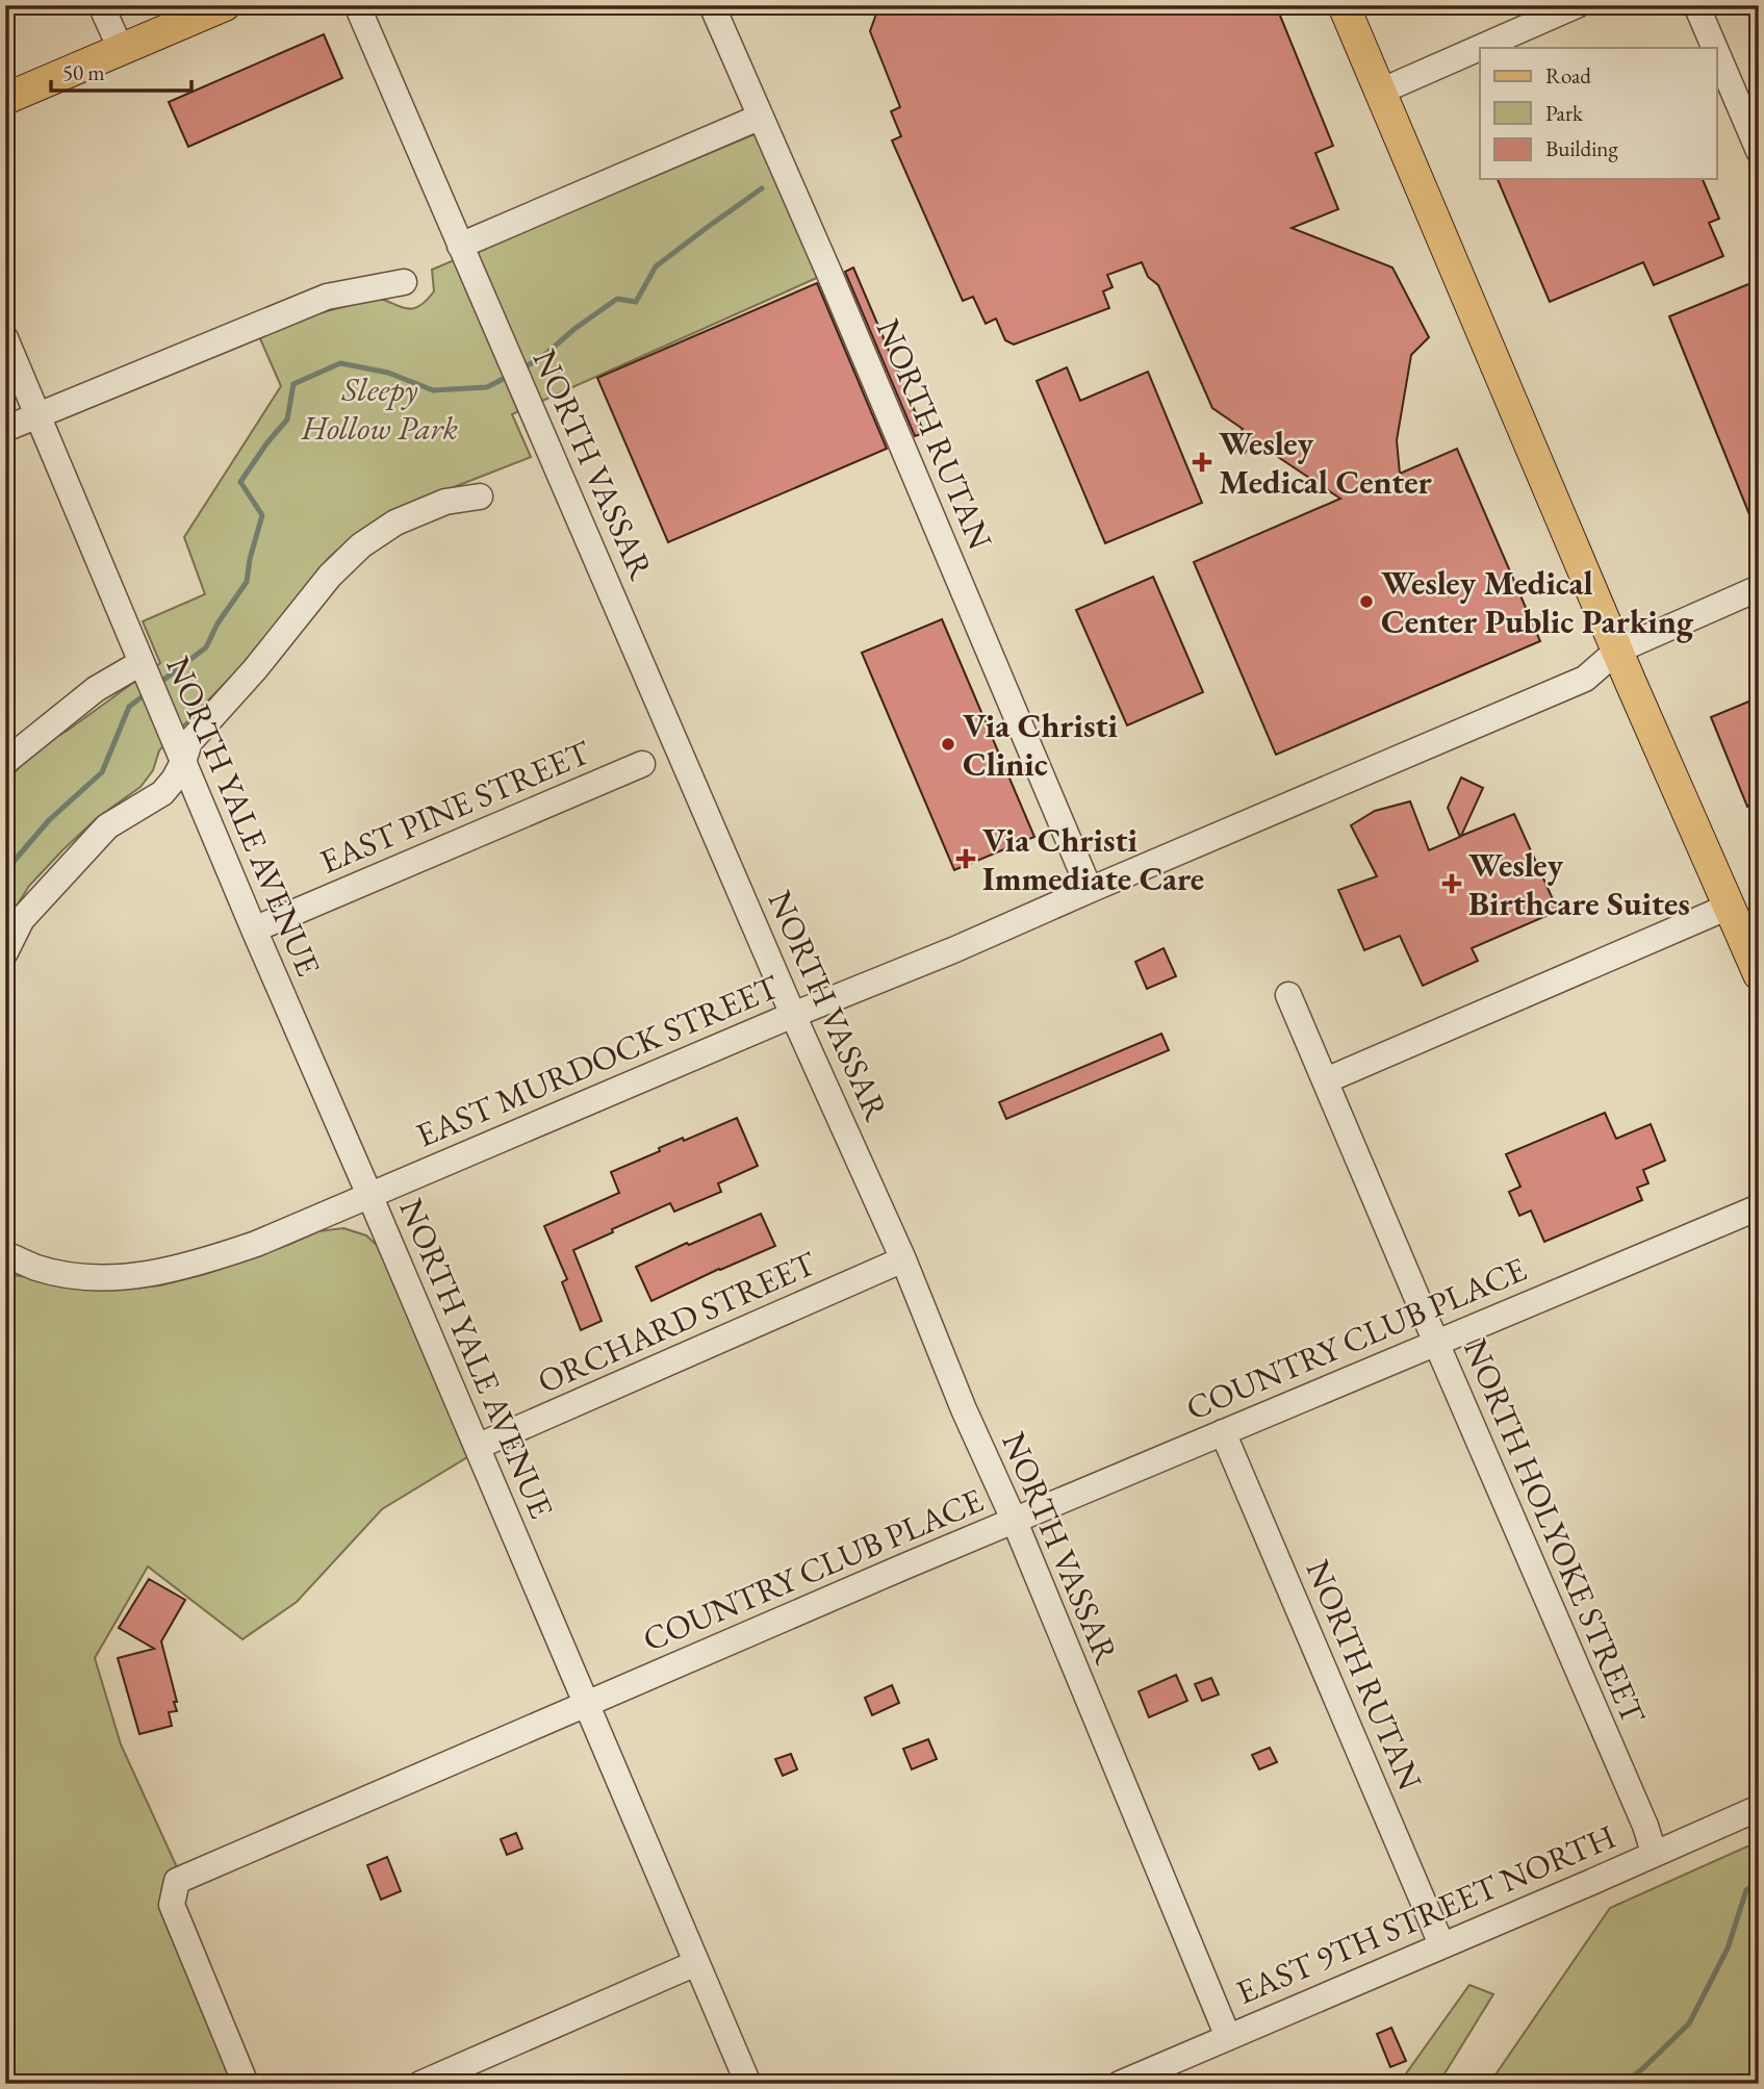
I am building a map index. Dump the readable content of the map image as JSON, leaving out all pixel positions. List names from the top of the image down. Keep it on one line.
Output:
{"streets":{"street":["NORTH RUTAN","NORTH VASSAR","EAST PINE STREET","NORTH YALE AVENUE","EAST MURDOCK STREET","ORCHARD STREET","COUNTRY CLUB PLACE","NORTH HOLYOKE STREET","EAST 9TH STREET NORTH"]},"crossings":[["NORTH RUTAN","EAST MURDOCK STREET"],["NORTH RUTAN","COUNTRY CLUB PLACE"],["NORTH RUTAN","EAST 9TH STREET NORTH"],["NORTH VASSAR","EAST MURDOCK STREET"],["NORTH VASSAR","ORCHARD STREET"],["NORTH VASSAR","COUNTRY CLUB PLACE"],["NORTH VASSAR","EAST 9TH STREET NORTH"],["EAST PINE STREET","NORTH YALE AVENUE"],["NORTH YALE AVENUE","EAST MURDOCK STREET"],["NORTH YALE AVENUE","ORCHARD STREET"],["NORTH YALE AVENUE","COUNTRY CLUB PLACE"],["COUNTRY CLUB PLACE","NORTH HOLYOKE STREET"],["NORTH HOLYOKE STREET","EAST 9TH STREET NORTH"]],"parks":["Sleepy Hollow Park"],"places":{"health":["Wesley Medical Center","Via Christi Immediate Care","Wesley Birthcare Suites"],"other":["Wesley Medical Center Public Parking","Via Christi Clinic"]},"legend":["Road","Park","Building"],"scale_bar":"50 m"}
